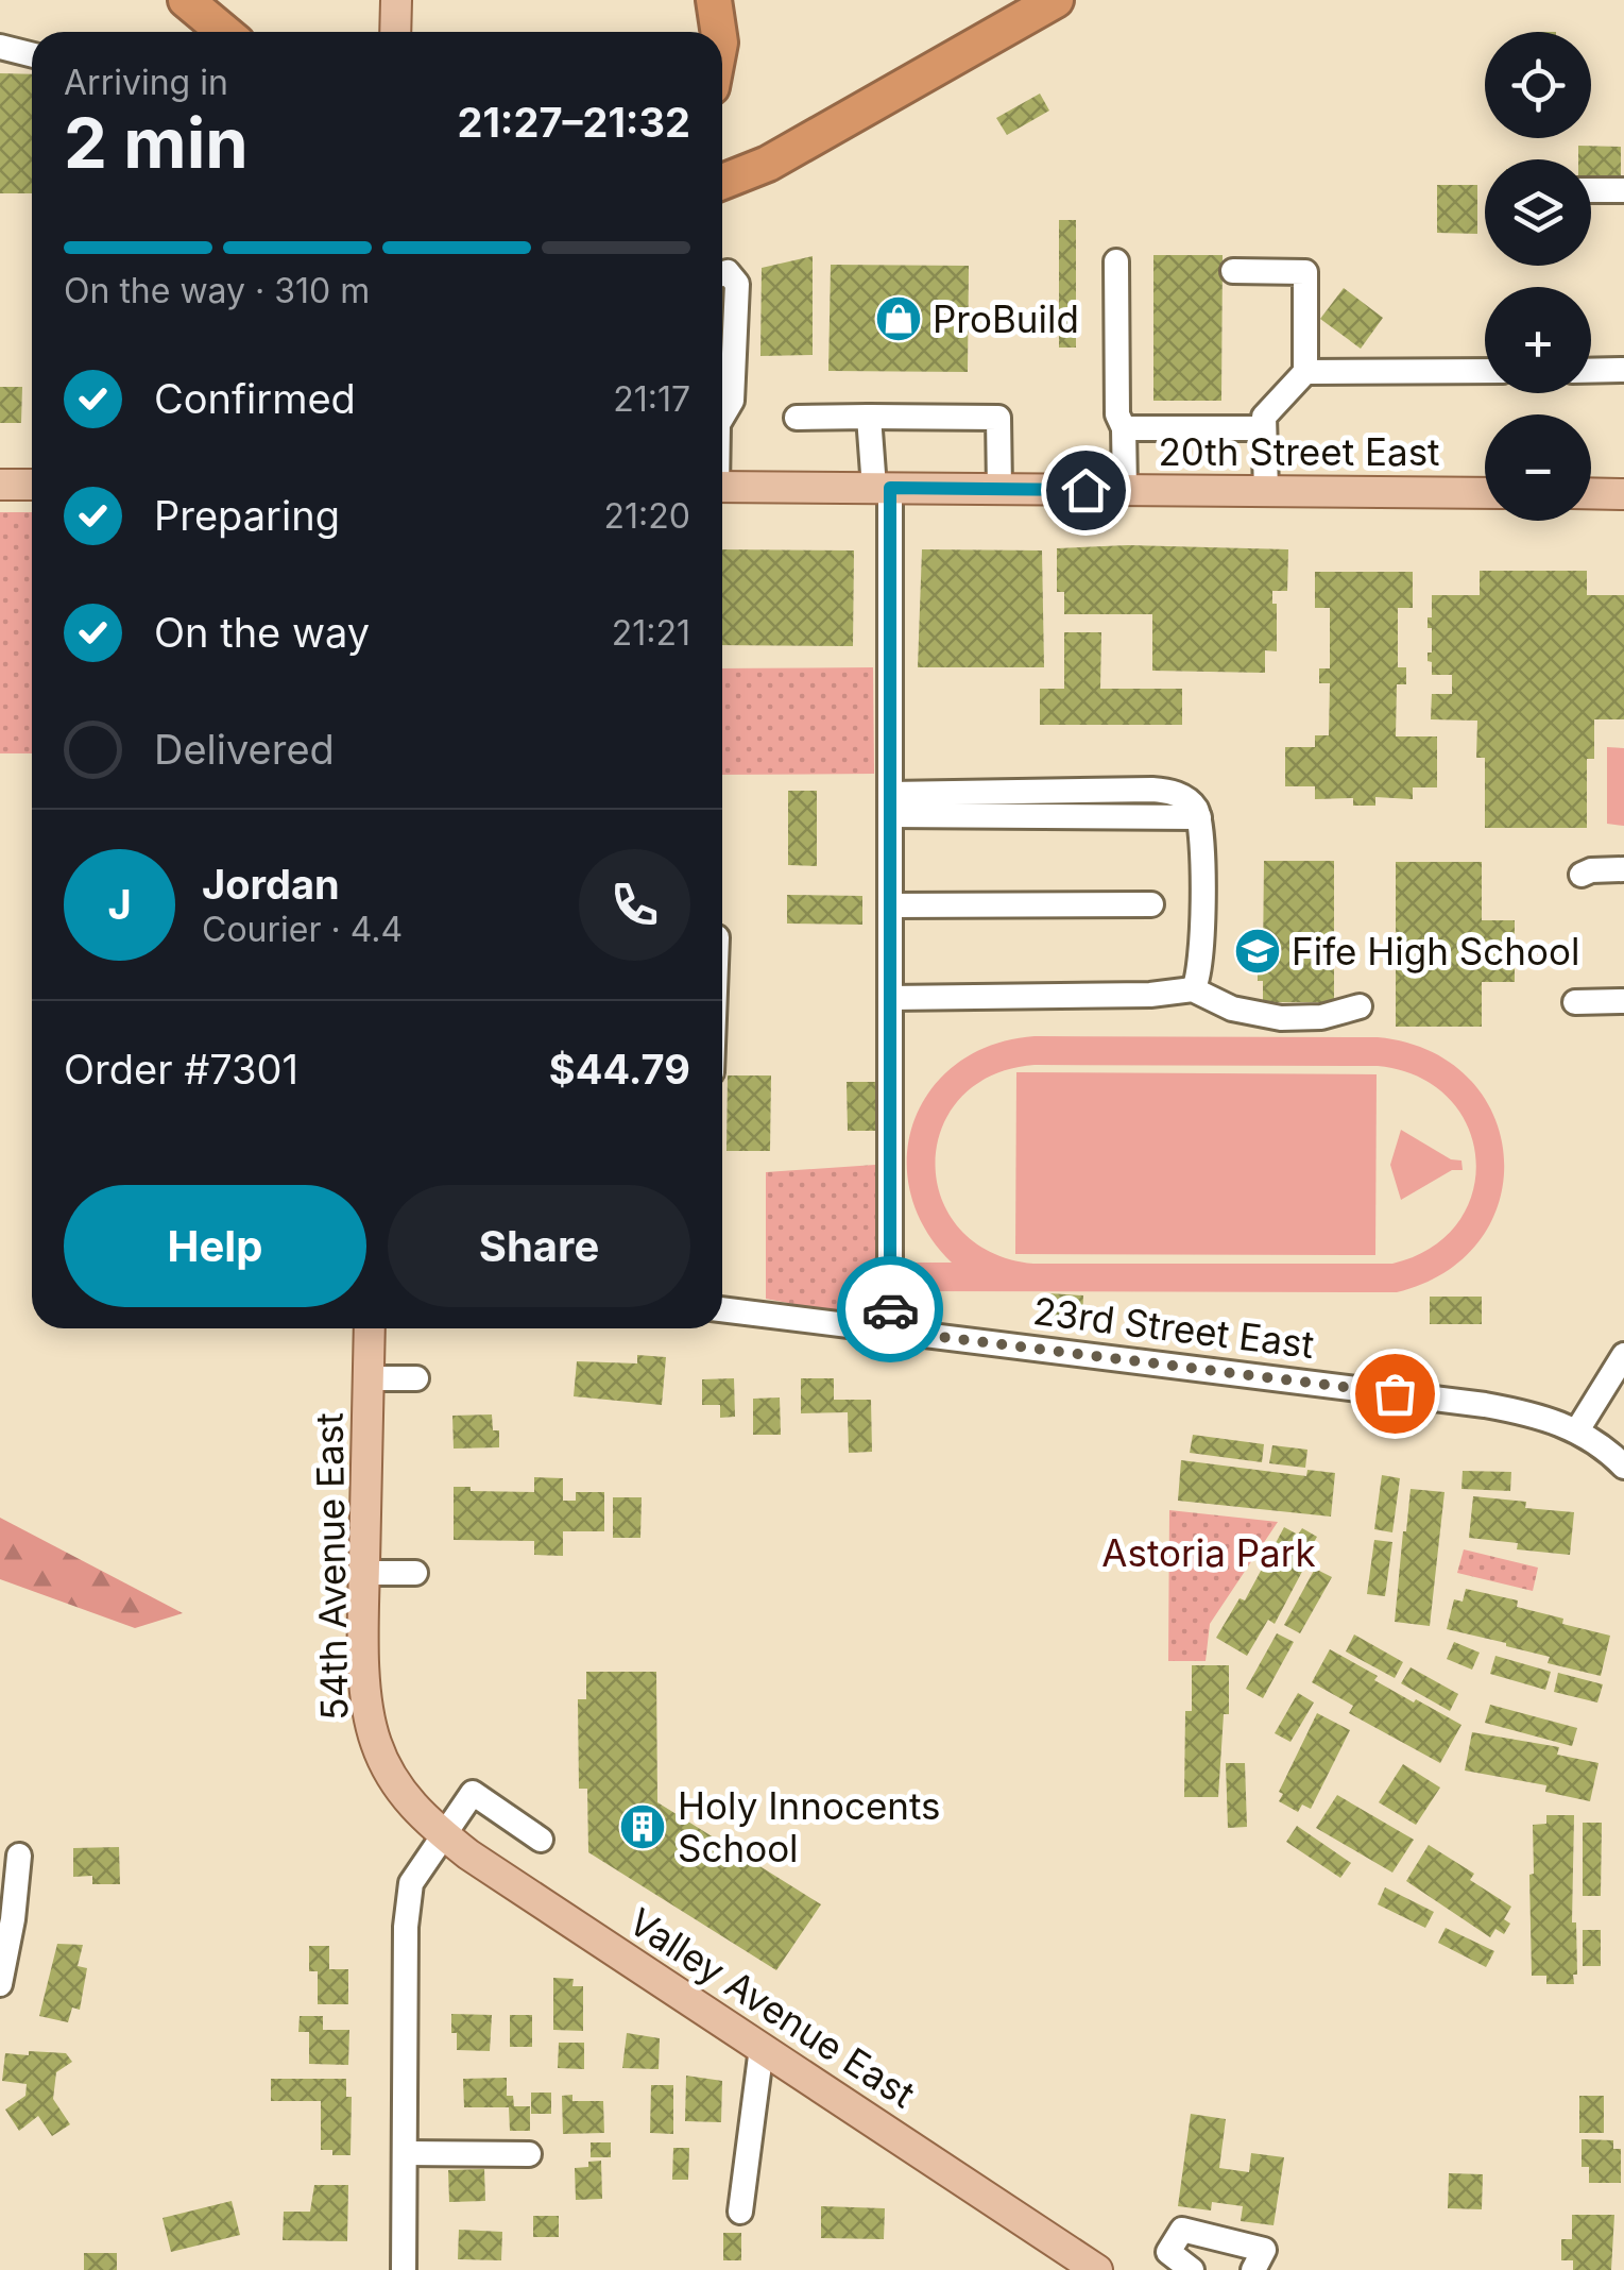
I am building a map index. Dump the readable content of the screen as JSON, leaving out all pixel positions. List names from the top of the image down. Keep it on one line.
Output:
{"streets":{"main road":["20th Street East","54th Avenue East","Valley Avenue East"],"street":["23rd Street East"]},"crossings":[["54th Avenue East","Valley Avenue East"]],"parks":["Astoria Park"],"places":{"shop":["ProBuild"],"school or university":["Fife High School"],"building":["Holy Innocents School"]},"page":{"map_buttons":["+","−"],"heading":["2 min","Arriving in","21:27–21:32"],"panel":["Jordan","Courier · 4.4","Order #7301","$44.79"],"bar":"On the way · 310 m","list":[["Confirmed","21:17"],["Preparing","21:20"],["On the way","21:21"],"Delivered"],"round":"J","buttons":["Help","Share"]}}
